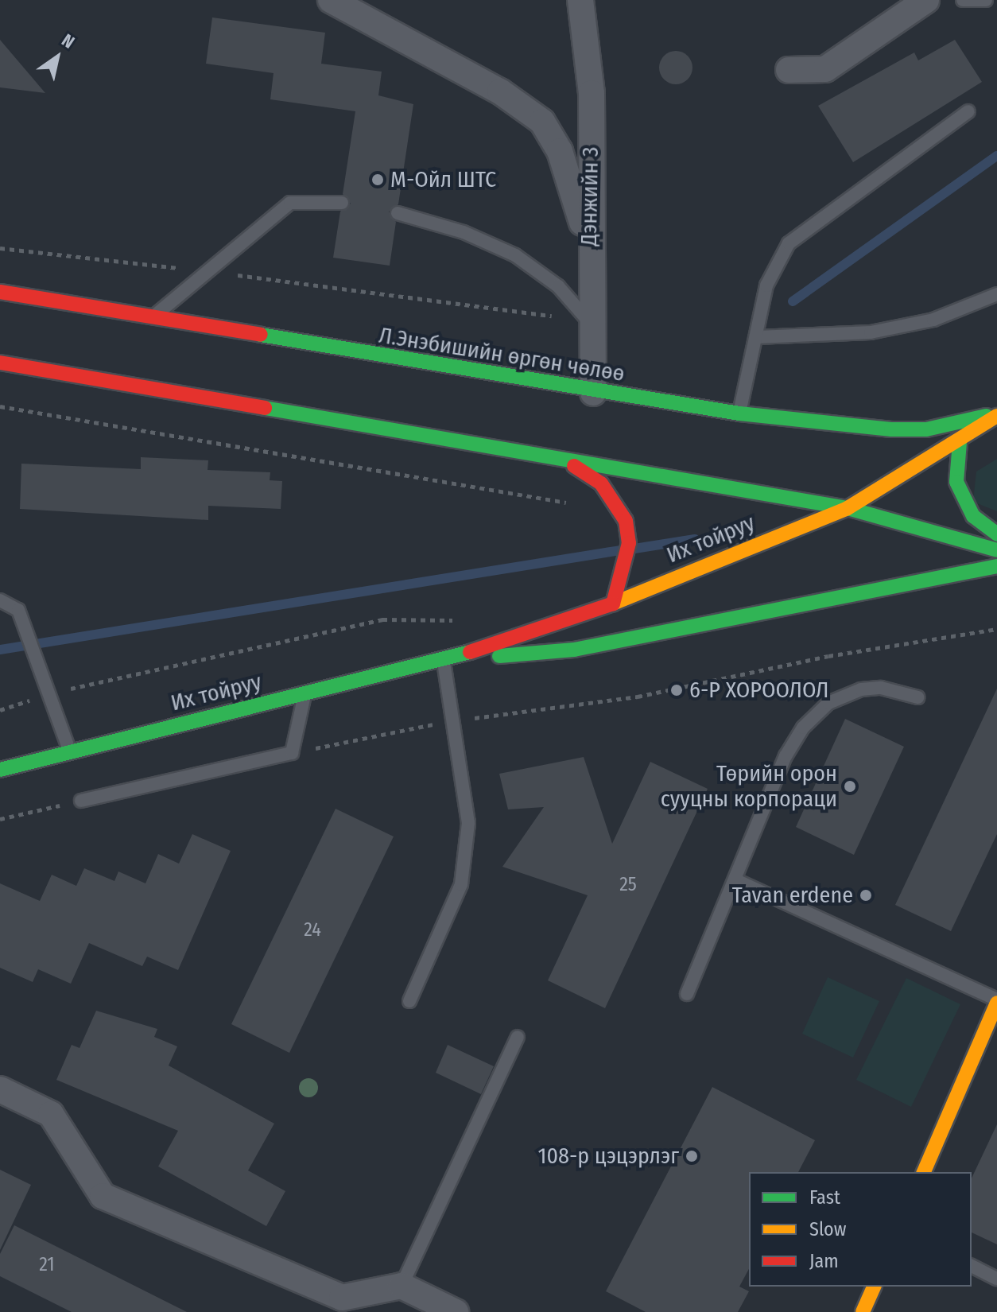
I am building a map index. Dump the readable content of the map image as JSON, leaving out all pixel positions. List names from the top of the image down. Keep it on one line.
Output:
{"streets":{"main road":["Л.Энэбишийн өргөн чөлөө","Их тойруу"],"street":["Дэнжийн 3"]},"crossings":[["Дэнжийн 3","Л.Энэбишийн өргөн чөлөө"],["Л.Энэбишийн өргөн чөлөө","Их тойруу"]],"places":["М-Ойл ШТС","6-Р ХОРООЛОЛ","Төрийн орон сууцны корпораци","Tavan erdene","108-р цэцэрлэг"],"house_numbers":["25","24","21"],"legend":["Fast","Slow","Jam"],"north":"top right"}
